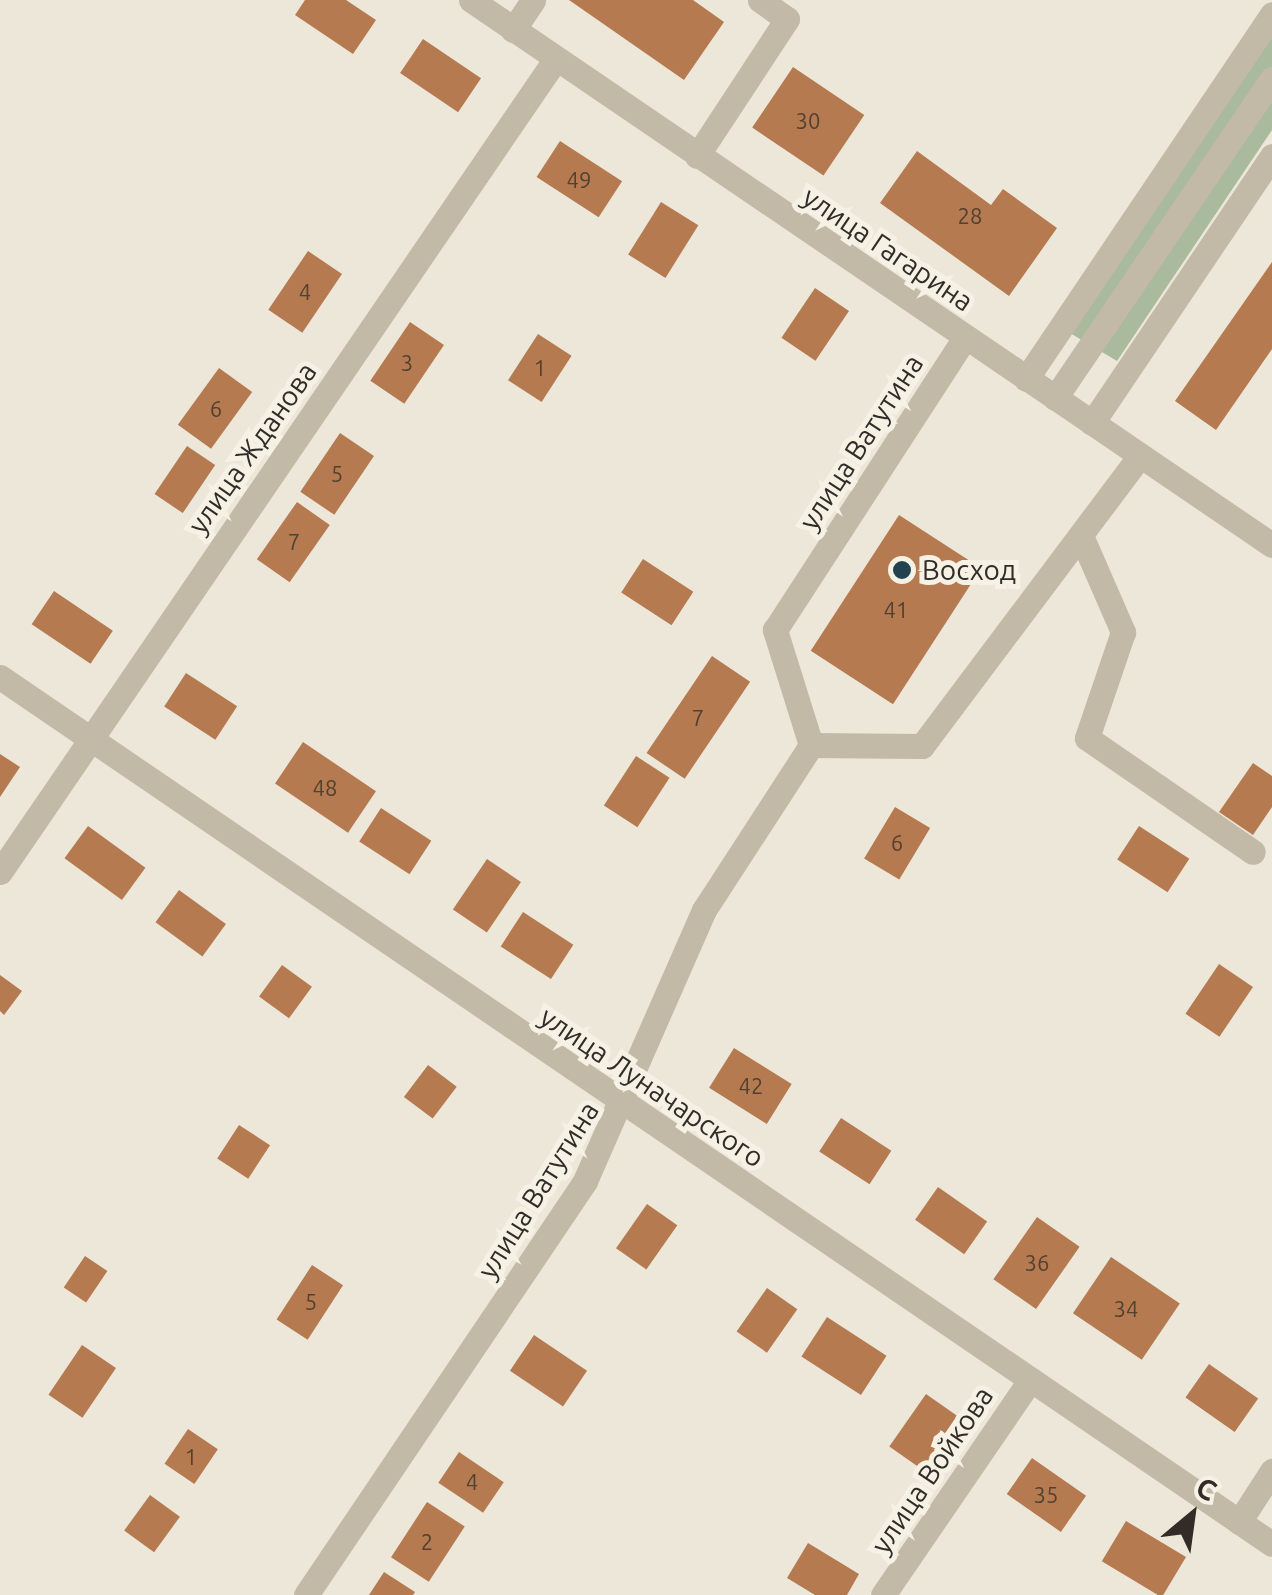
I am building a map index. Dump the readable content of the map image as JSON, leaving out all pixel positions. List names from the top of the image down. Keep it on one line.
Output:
{"streets":{"street":["улица Гагарина","улица Ватутина","улица Жданова","улица Луначарского","улица Войкова"]},"crossings":[["улица Гагарина","улица Ватутина"],["улица Гагарина","улица Жданова"],["улица Ватутина","улица Луначарского"],["улица Жданова","улица Луначарского"],["улица Луначарского","улица Войкова"]],"places":["Восход"],"house_numbers":["30","49","28","4","3","1","6","5","7","41","7","48","6","42","36","5","34","1","4","35","2"],"north":"top right"}
